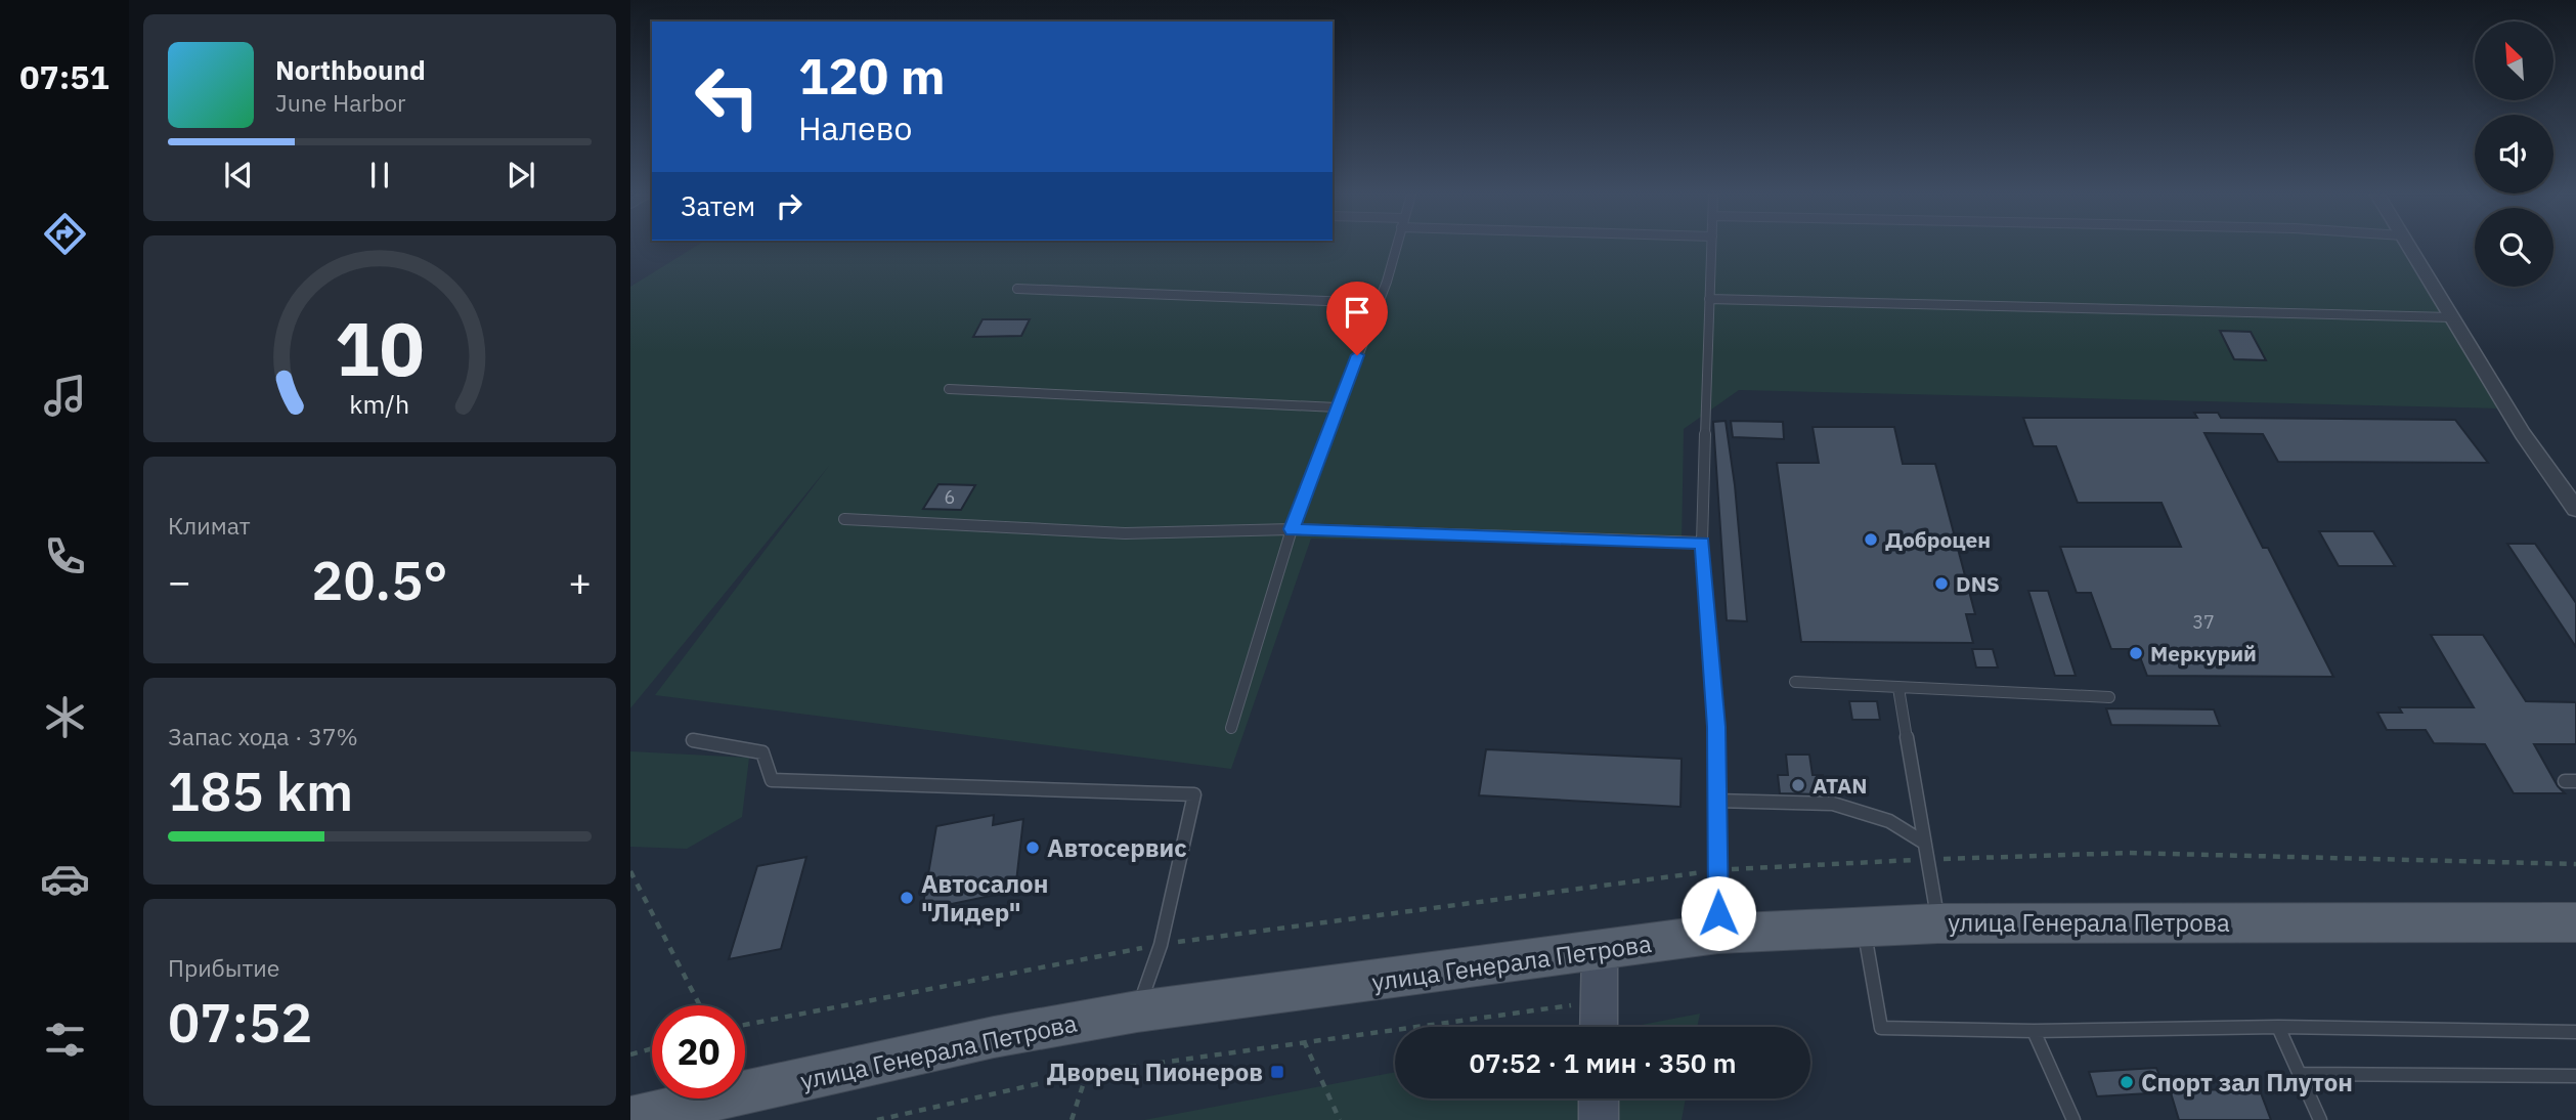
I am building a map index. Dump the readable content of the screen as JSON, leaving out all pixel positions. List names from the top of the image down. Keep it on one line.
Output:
{"streets":{"main road":["улица Генерала Петрова"]},"places":{"other":["Доброцен","DNS","Меркурий","ATAN","Автосервис","Автосалон \"Лидер\"","Спорт зал Плутон"],"transit":["Дворец Пионеров"]},"house_numbers":["6","37"],"north":"top left","page":{"tabs":"07:51","turn":["120 m","Налево"],"song":["Northbound","June Harbor"],"then":"Затем","tile":["Климат",["Запас хода · 37%","185 km"],["Прибытие","07:52"]],"heat":["−","20.5°","+"],"limit":"20","trip":"07:52 · 1 мин · 350 m","gauge":["10","km/h"]}}
